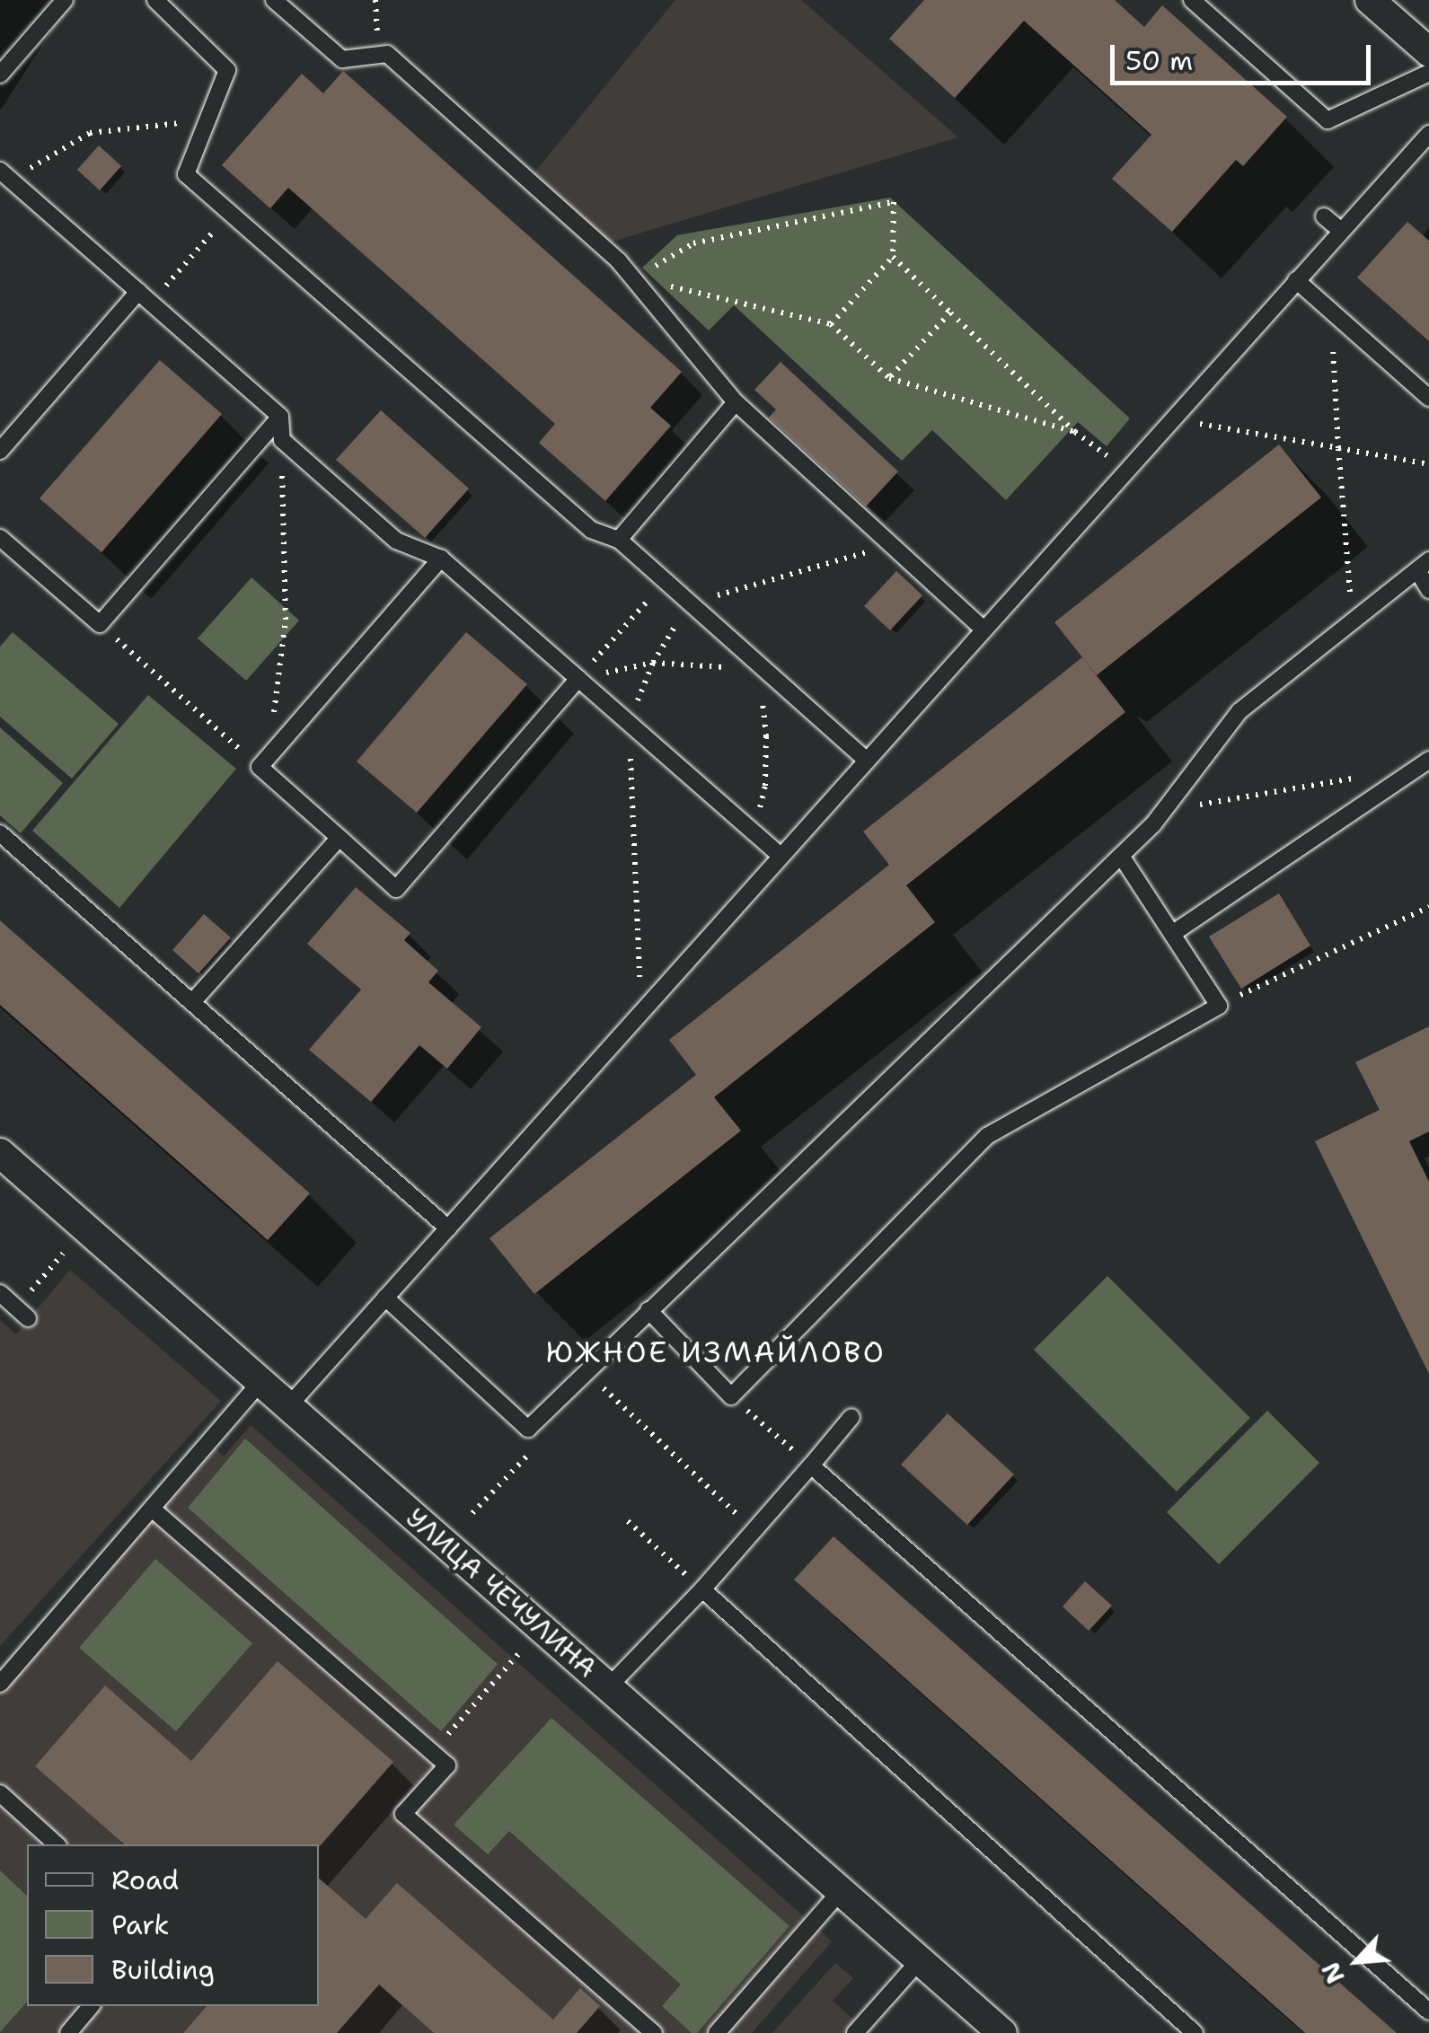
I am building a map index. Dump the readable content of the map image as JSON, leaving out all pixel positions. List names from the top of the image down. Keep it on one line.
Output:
{"streets":{"street":["УЛИЦА ЧЕЧУЛИНА"]},"districts":["ЮЖНОЕ ИЗМАЙЛОВО"],"legend":["Road","Park","Building"],"scale_bar":"50 m","north":"bottom left"}
